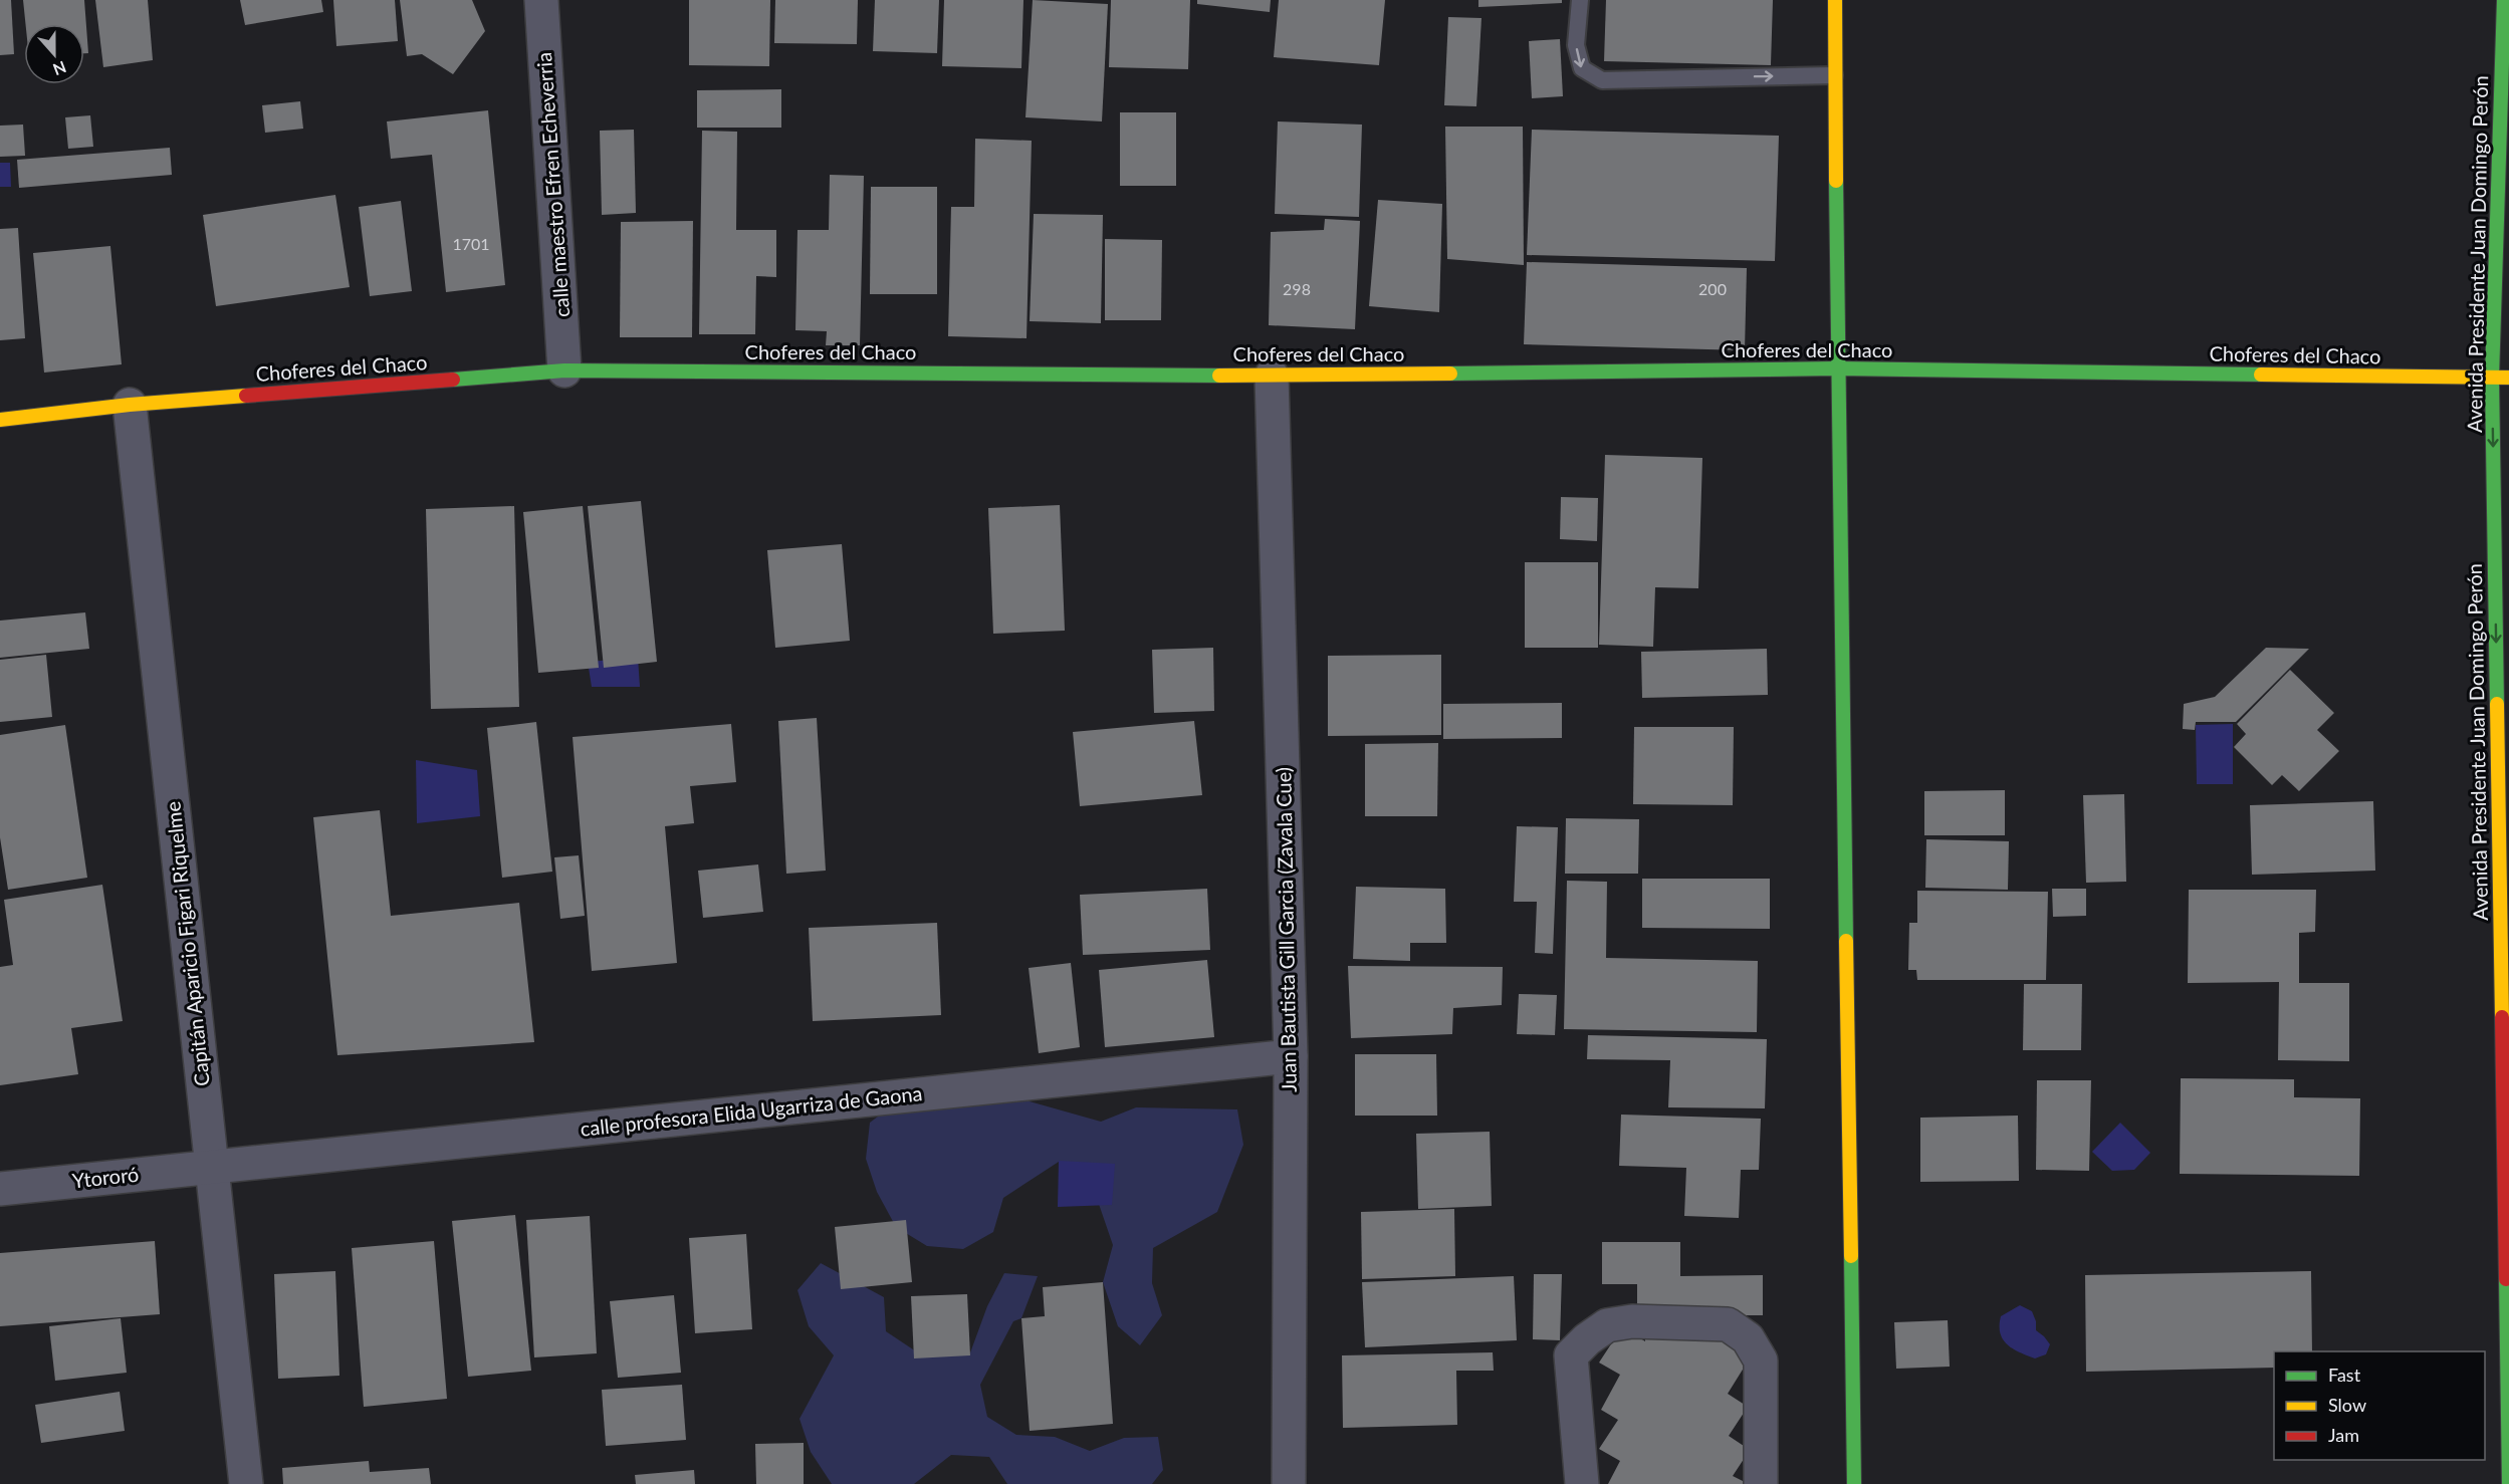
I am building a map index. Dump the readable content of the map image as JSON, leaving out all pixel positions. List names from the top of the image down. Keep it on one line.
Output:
{"streets":{"street":["calle maestro Efren Echeverria","Avenida Presidente Juan Domingo Perón","Choferes del Chaco","Juan Bautista Gill Garcia (Zavala Cue)","Capitán Aparicio Figari Riquelme","calle profesora Elida Ugarriza de Gaona","Ytororó"]},"crossings":[["calle maestro Efren Echeverria","Choferes del Chaco"],["Avenida Presidente Juan Domingo Perón","Choferes del Chaco"],["Choferes del Chaco","Juan Bautista Gill Garcia (Zavala Cue)"],["Choferes del Chaco","Capitán Aparicio Figari Riquelme"],["Juan Bautista Gill Garcia (Zavala Cue)","calle profesora Elida Ugarriza de Gaona"],["Capitán Aparicio Figari Riquelme","calle profesora Elida Ugarriza de Gaona"],["Capitán Aparicio Figari Riquelme","Ytororó"],["calle profesora Elida Ugarriza de Gaona","Ytororó"]],"one_way":["Avenida Presidente Juan Domingo Perón"],"house_numbers":["1701","298","200"],"legend":["Fast","Slow","Jam"],"north":"bottom"}
